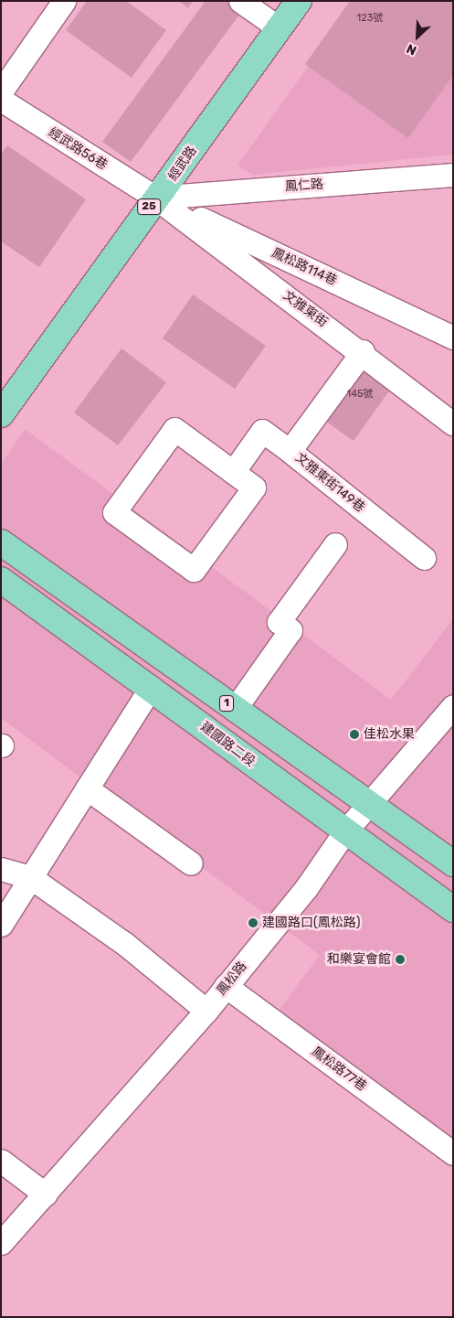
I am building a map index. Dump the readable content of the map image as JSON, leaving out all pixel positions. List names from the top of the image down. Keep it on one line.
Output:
{"streets":{"main road":["經武路","25","1","建國路二段"],"street":["經武路56巷","鳳仁路","鳳松路114巷","文雅東街","文雅東街149巷","鳳松路","鳳松路77巷"]},"crossings":[["經武路56巷","經武路"],["經武路56巷","鳳仁路"],["經武路56巷","鳳松路114巷"],["經武路56巷","文雅東街"],["經武路","鳳仁路"],["經武路","鳳松路114巷"],["經武路","文雅東街"],["鳳仁路","鳳松路114巷"],["鳳仁路","文雅東街"],["鳳松路114巷","文雅東街"],["文雅東街","文雅東街149巷"],["1","鳳松路"],["建國路二段","鳳松路"],["鳳松路","鳳松路77巷"]],"places":["佳松水果","建國路口(鳳松路)","和樂宴會館"],"house_numbers":["123號","145號"],"north":"bottom left"}
